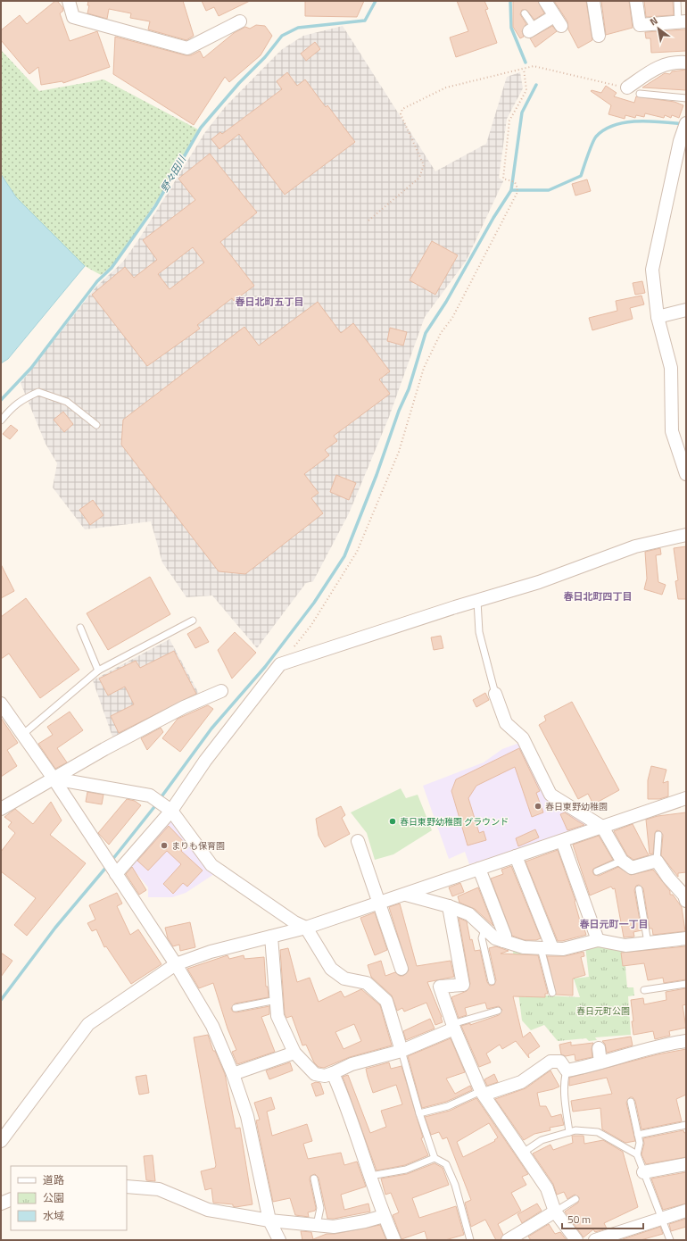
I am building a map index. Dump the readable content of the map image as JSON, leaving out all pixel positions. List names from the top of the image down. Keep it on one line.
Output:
{"districts":["春日北町五丁目","春日北町四丁目","春日元町一丁目"],"water":["野々田川"],"parks":["春日元町公園"],"places":["春日東野幼稚園","春日東野幼稚園 グラウンド","まりも保育園"],"legend":["道路","公園","水域"],"scale_bar":"50 m","north":"top left"}
